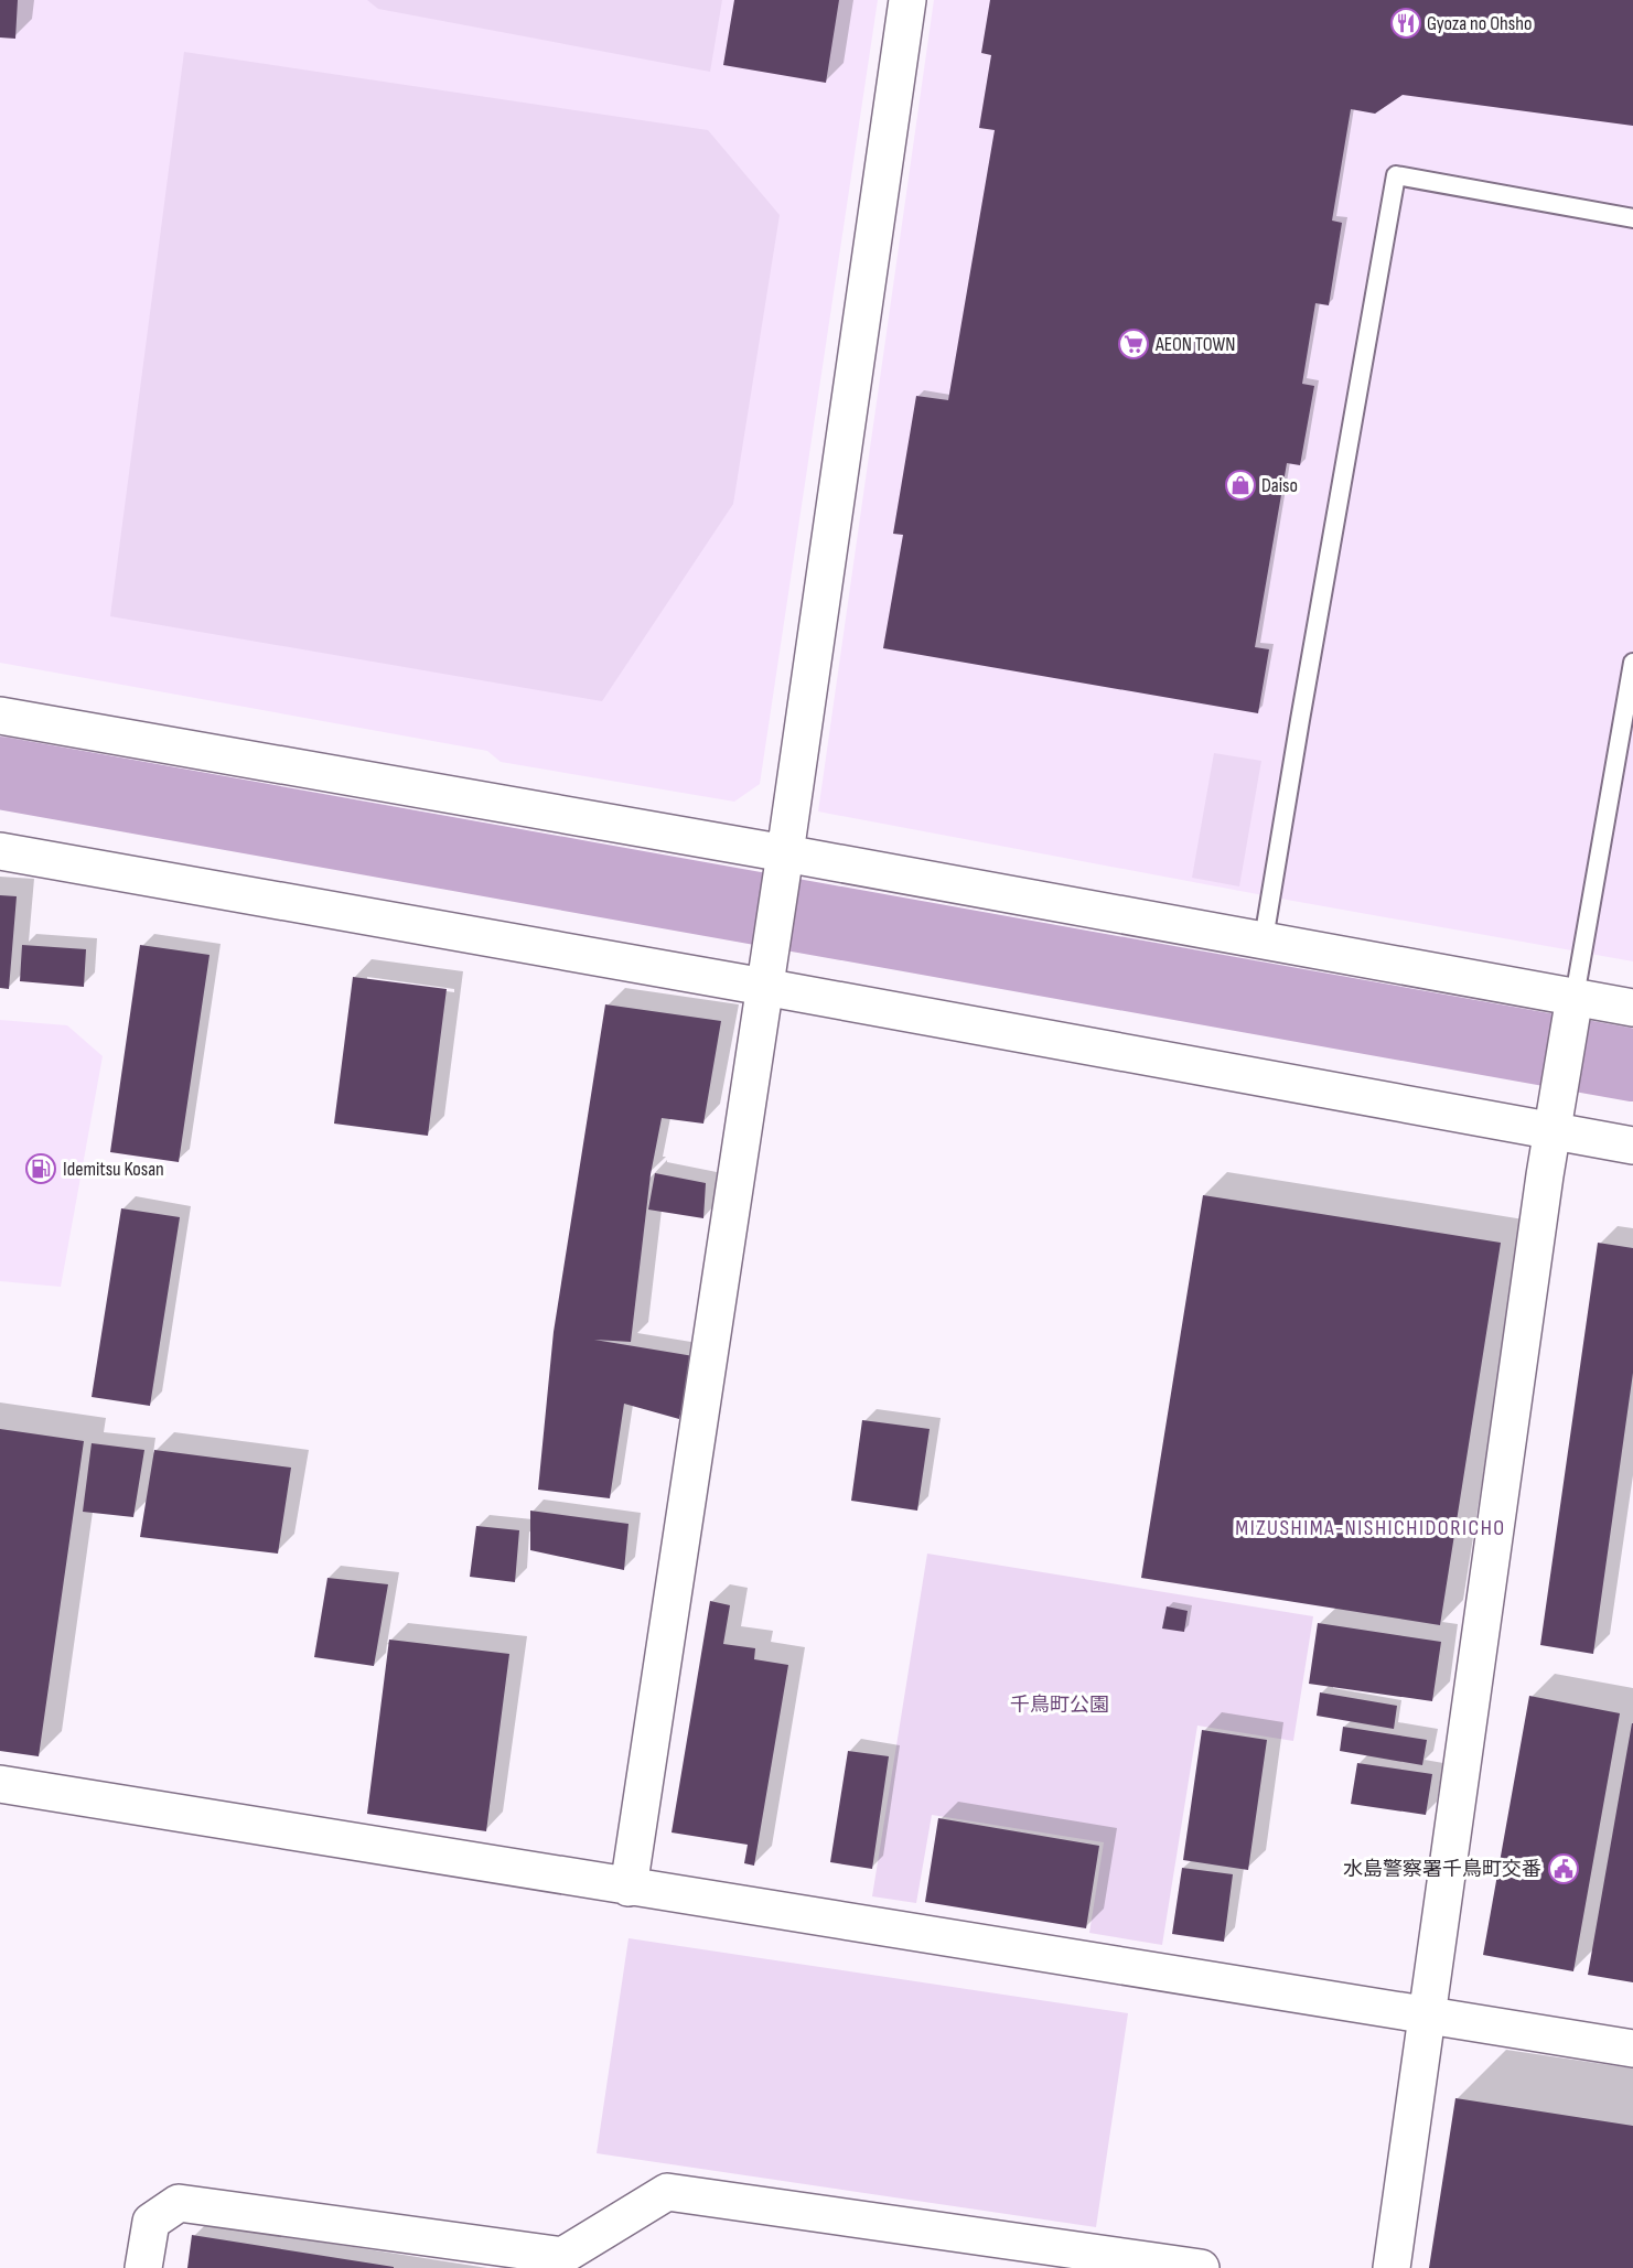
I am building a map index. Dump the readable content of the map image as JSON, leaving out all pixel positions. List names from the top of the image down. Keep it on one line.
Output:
{"districts":["MIZUSHIMA-NISHICHIDORICHO"],"parks":["千鳥町公園"],"places":{"restaurant":["Gyoza no Ohsho"],"supermarket":["AEON TOWN"],"shop":["Daiso"],"fuel station":["Idemitsu Kosan"],"public building":["水島警察署千鳥町交番"]}}
